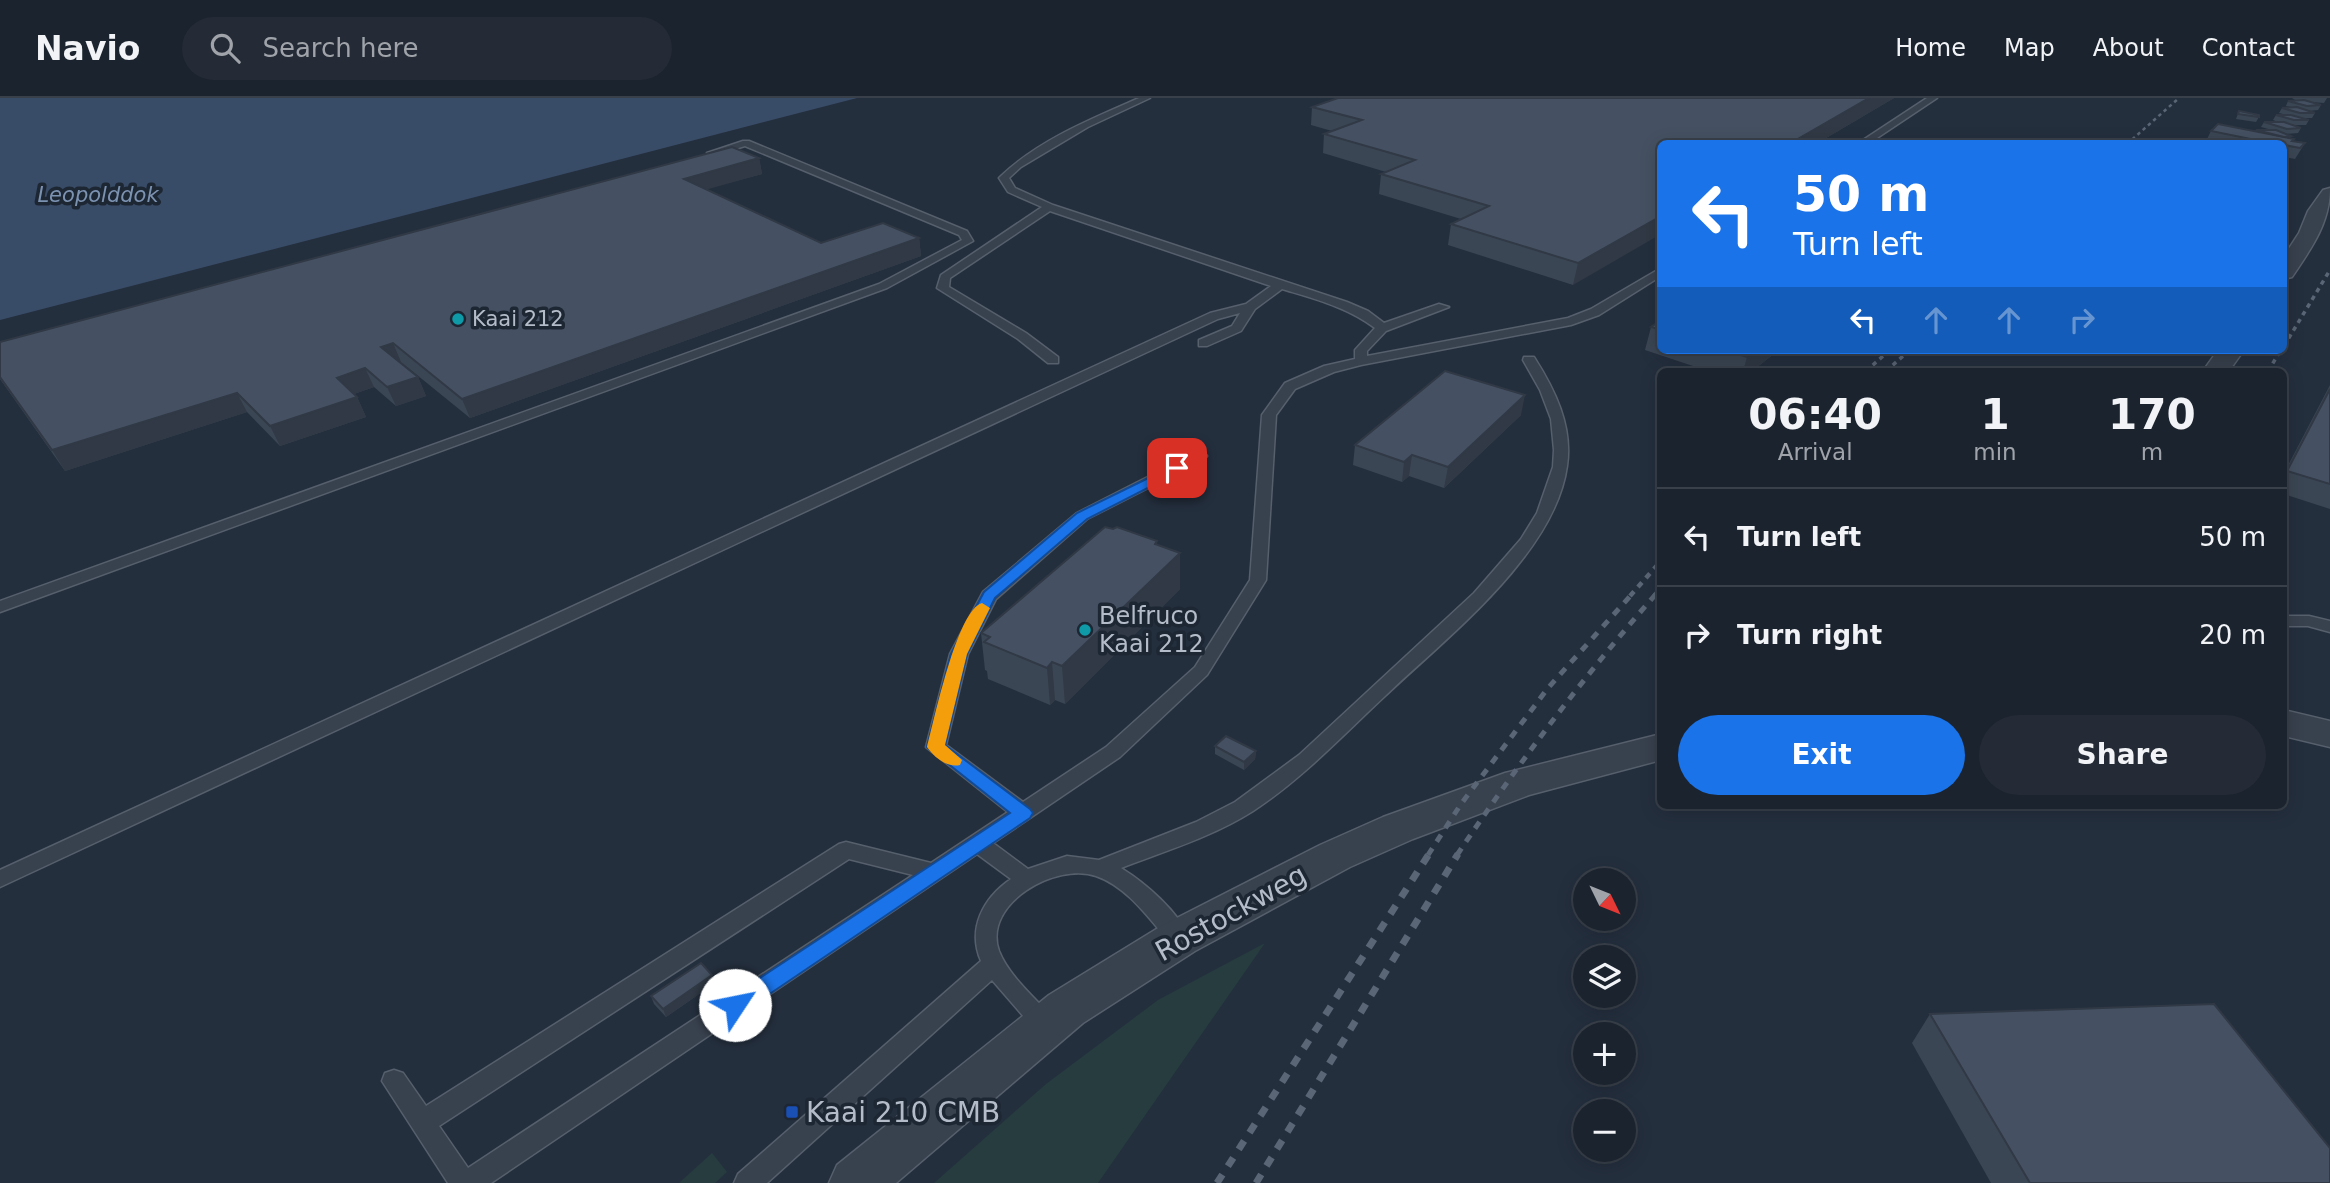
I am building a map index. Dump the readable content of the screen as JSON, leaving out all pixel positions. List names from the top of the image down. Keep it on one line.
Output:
{"streets":{"street":["Rostockweg"]},"water":["Leopolddok"],"places":{"other":["Kaai 212","Belfruco Kaai 212"],"transit":["Kaai 210 CMB"]},"north":"bottom right","page":{"header":"Navio","search":"Search here","nav":["Home","Map","About","Contact"],"turn":["50 m","Turn left"],"eta":["06:40","Arrival","1","min","170","m"],"list":[{"name":"Turn left","value":"50 m"},{"name":"Turn right","value":"20 m"}],"buttons":["Exit","Share"],"map_buttons":["+","−"]}}
